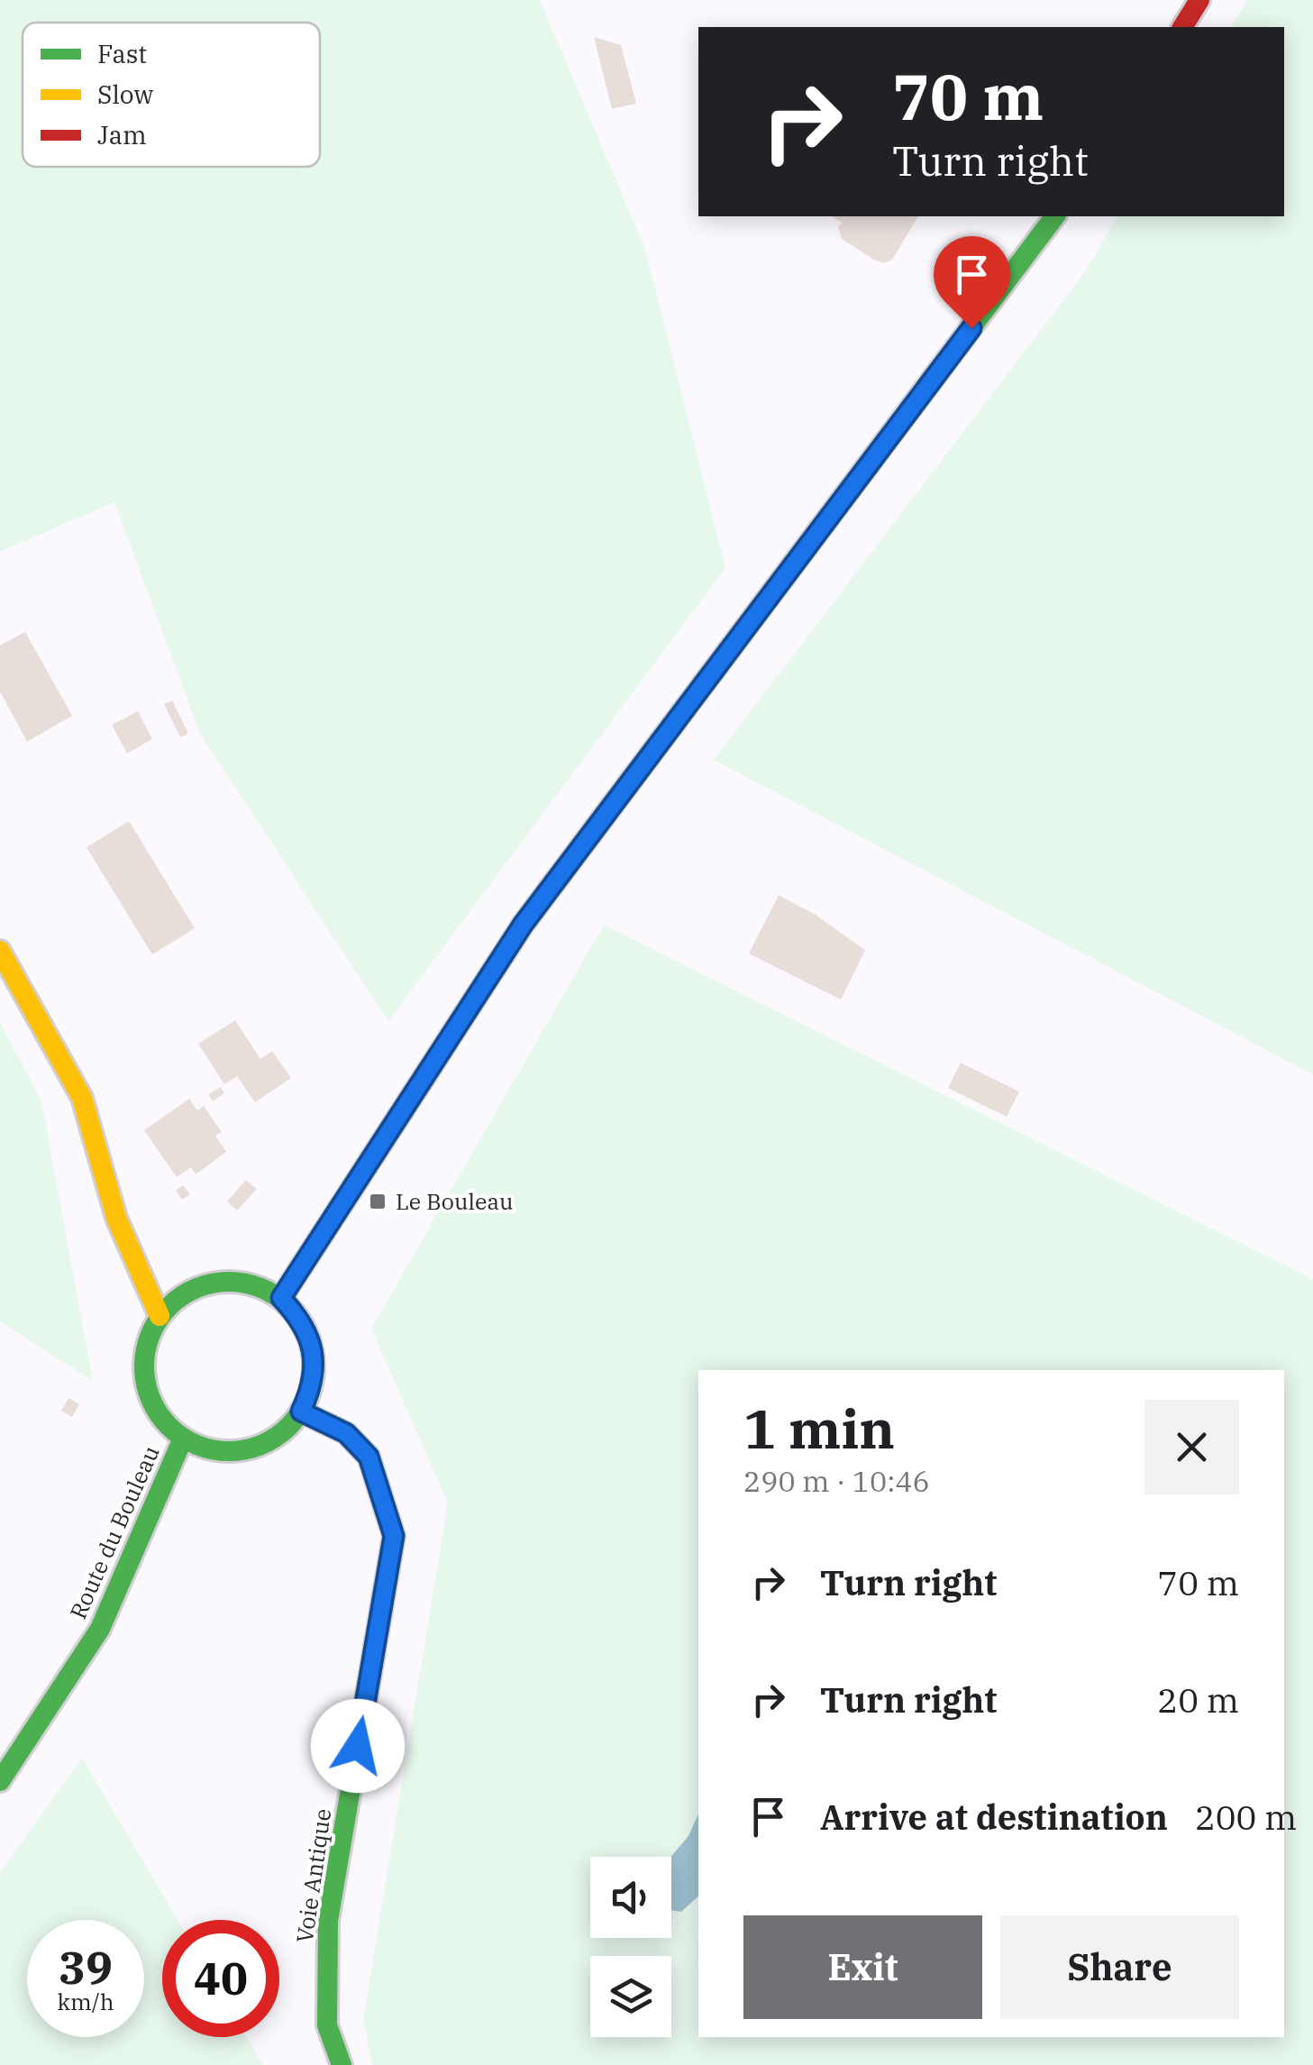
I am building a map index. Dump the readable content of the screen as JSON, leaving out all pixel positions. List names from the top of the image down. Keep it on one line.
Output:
{"streets":{"main road":["Route du Bouleau","Voie Antique"]},"crossings":[["Route du Bouleau","Voie Antique"]],"places":{"transit":["Le Bouleau"]},"legend":["Fast","Slow","Jam"],"page":{"turn":["70 m","Turn right"],"heading":["1 min","290 m · 10:46"],"list":[{"name":"Turn right","value":"70 m"},{"name":"Turn right","value":"20 m"},{"name":"Arrive at destination","value":"200 m"}],"buttons":["Exit","Share"],"speed":"39 km/h","limit":"40"}}
